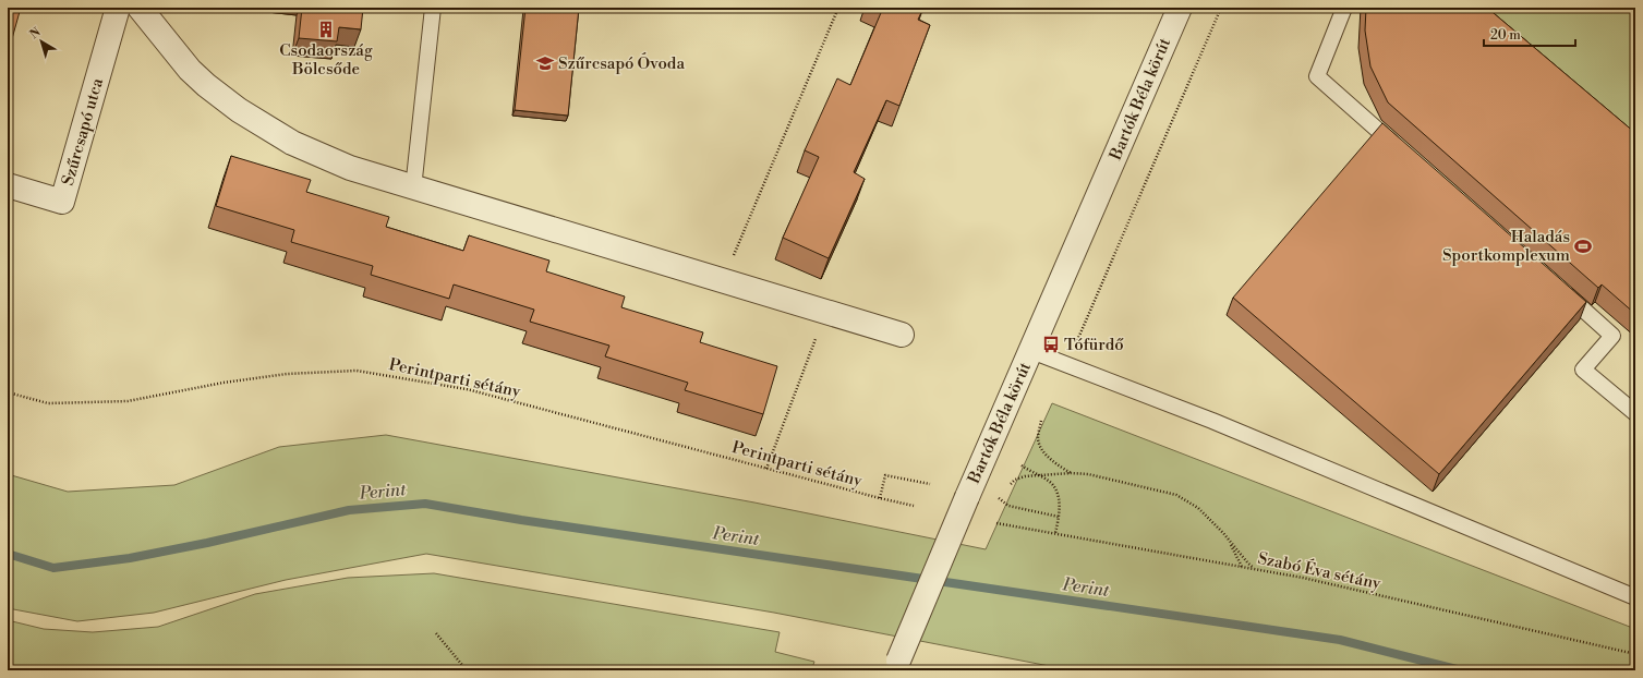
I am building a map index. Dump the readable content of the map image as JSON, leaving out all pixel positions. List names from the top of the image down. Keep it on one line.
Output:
{"streets":{"street":["Bartók Béla körút","Szűrcsapó utca"],"path":["Perintparti sétány","Szabó Éva sétány"]},"water":["Perint"],"places":{"building":["Csodaország Bölcsőde"],"school or university":["Szűrcsapó Óvoda"],"sports":["Haladás Sportkomplexum"],"bus stop":["Tófürdő"]},"scale_bar":"20 m","north":"top left"}
